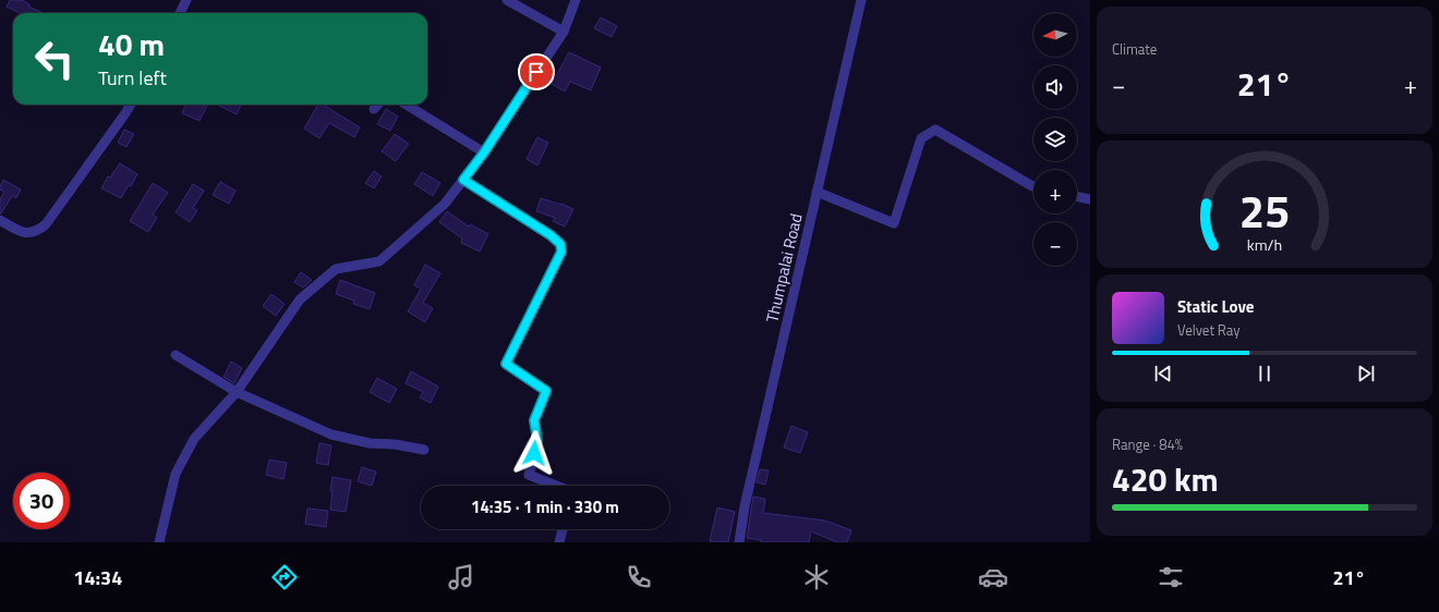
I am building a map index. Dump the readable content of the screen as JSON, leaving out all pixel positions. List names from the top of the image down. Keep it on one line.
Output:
{"streets":{"street":["Thumpalai Road"]},"north":"left","page":{"tile":["Climate",["Range · 84%","420 km"]],"map_buttons":["+","−"],"turn":["40 m","Turn left"],"heat":["−","21°","+"],"song":["Static Love","Velvet Ray"],"limit":"30","trip":"14:35 · 1 min · 330 m","tabs":["14:34","21°"],"gauge":["25","km/h"]}}
